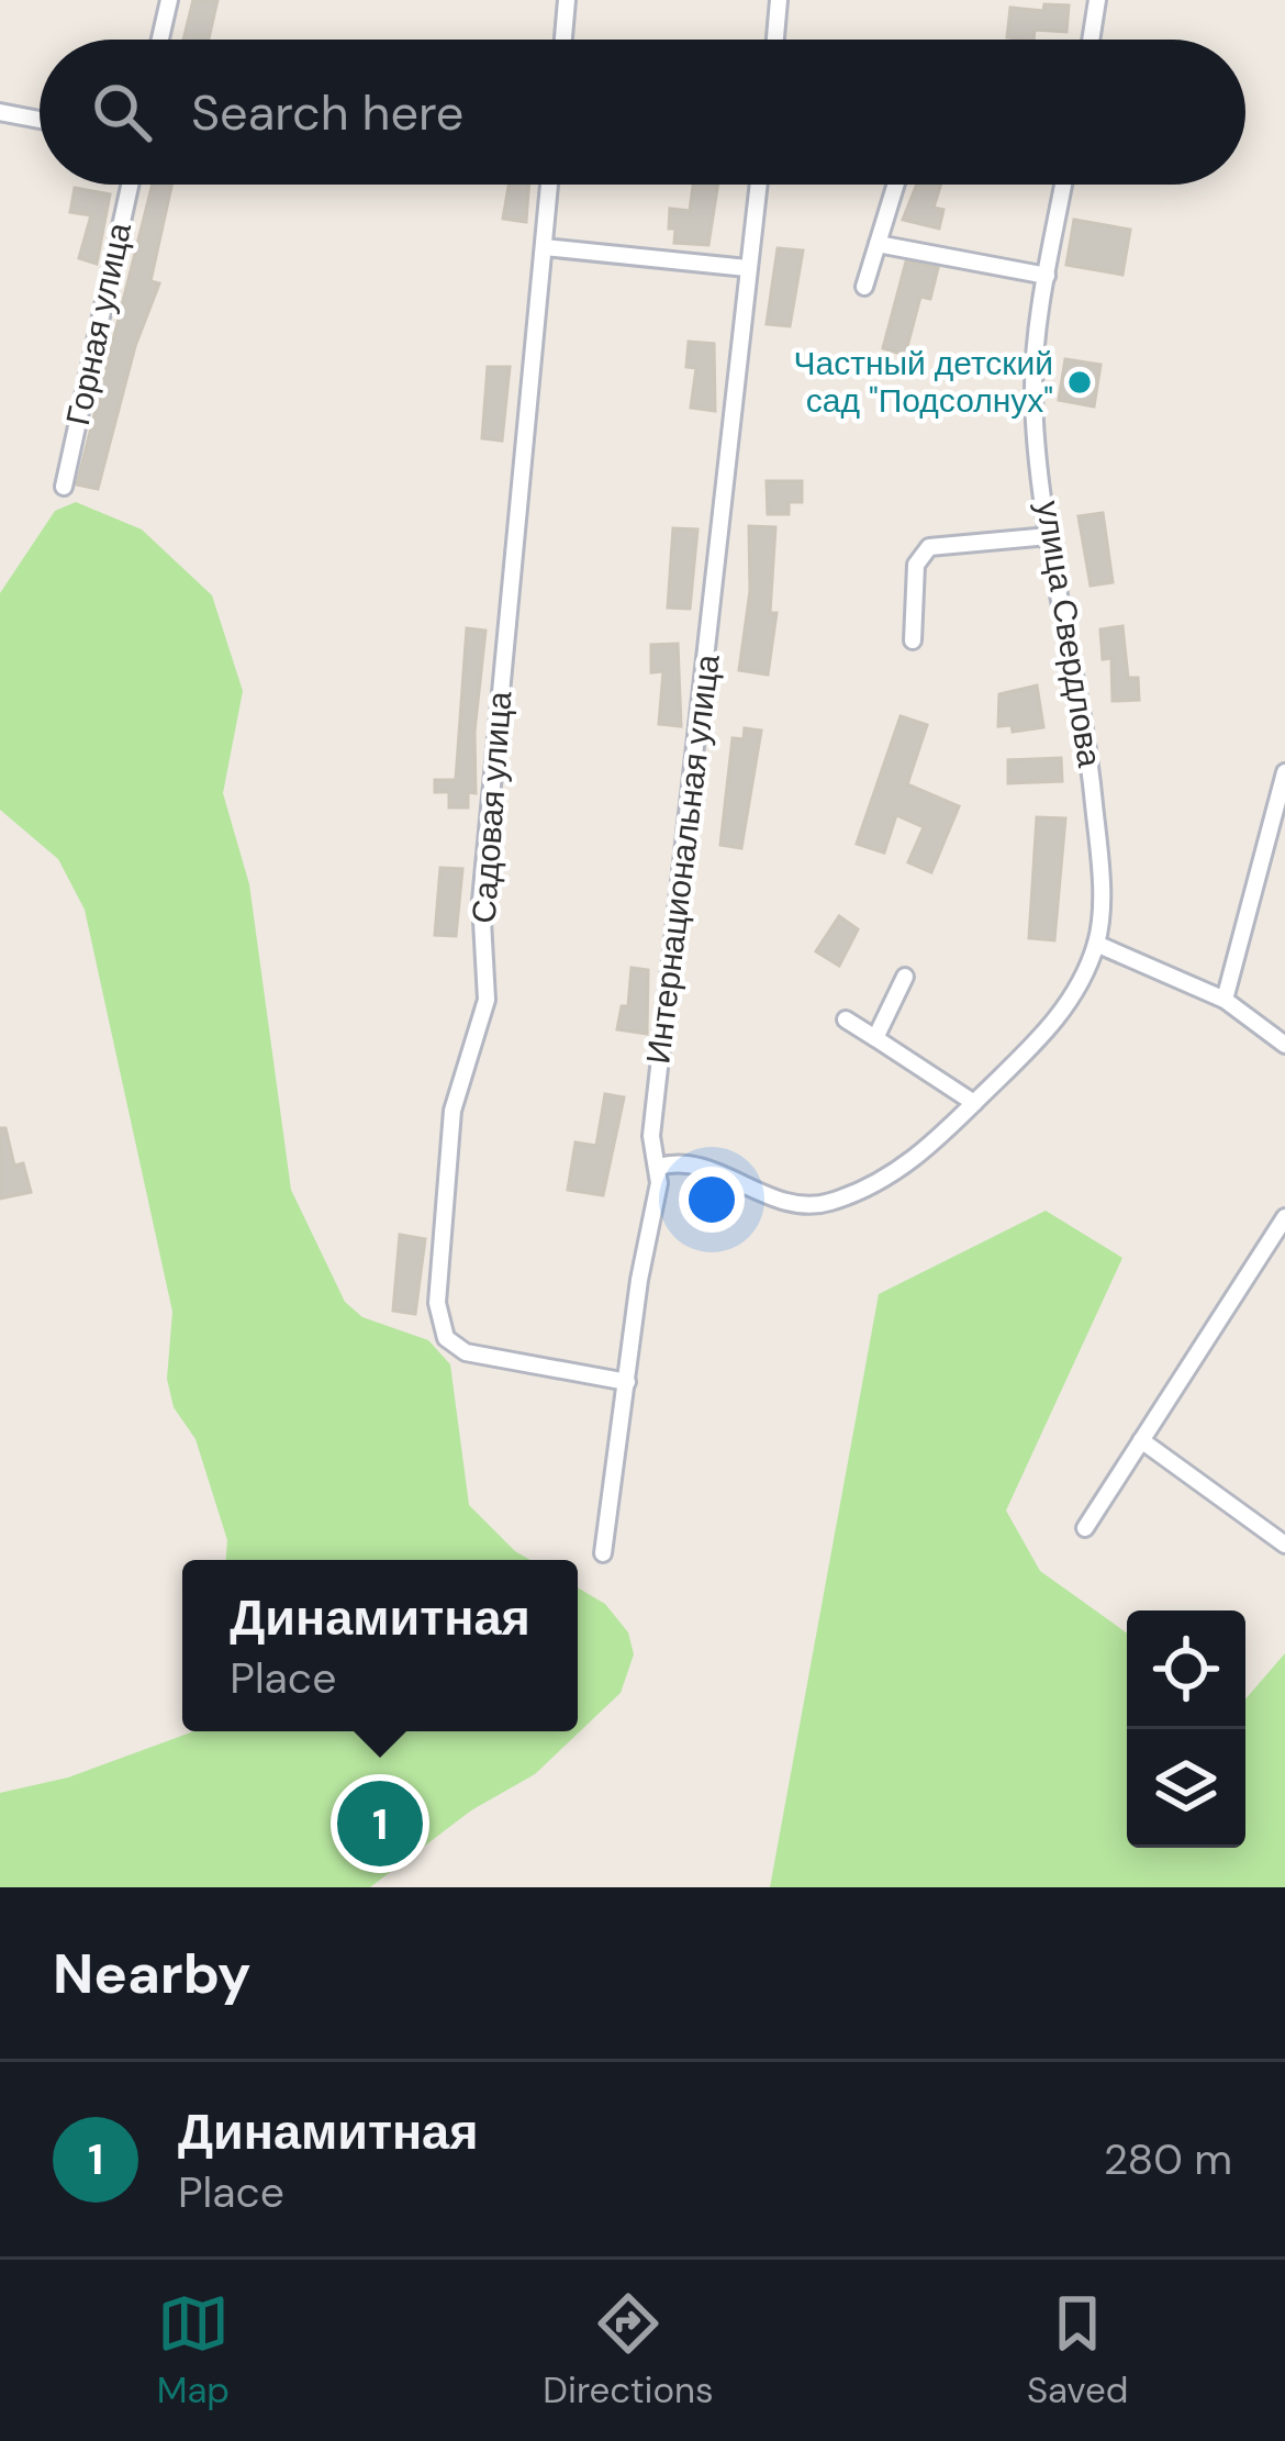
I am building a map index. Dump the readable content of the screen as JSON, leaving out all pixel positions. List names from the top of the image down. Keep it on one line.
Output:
{"streets":{"street":["Горная улица","улица Свердлова","Садовая улица","Интернациональная улица"]},"crossings":[["улица Свердлова","Интернациональная улица"],["Садовая улица","Интернациональная улица"]],"places":["Частный детский сад \"Подсолнух\""],"page":{"search":"Search here","popup":["Динамитная","Place"],"pins":"1","heading":"Nearby","list":[{"mark":"1","name":"Динамитная","note":"Place","value":"280 m"}],"nav":["Map","Directions","Saved"]}}
